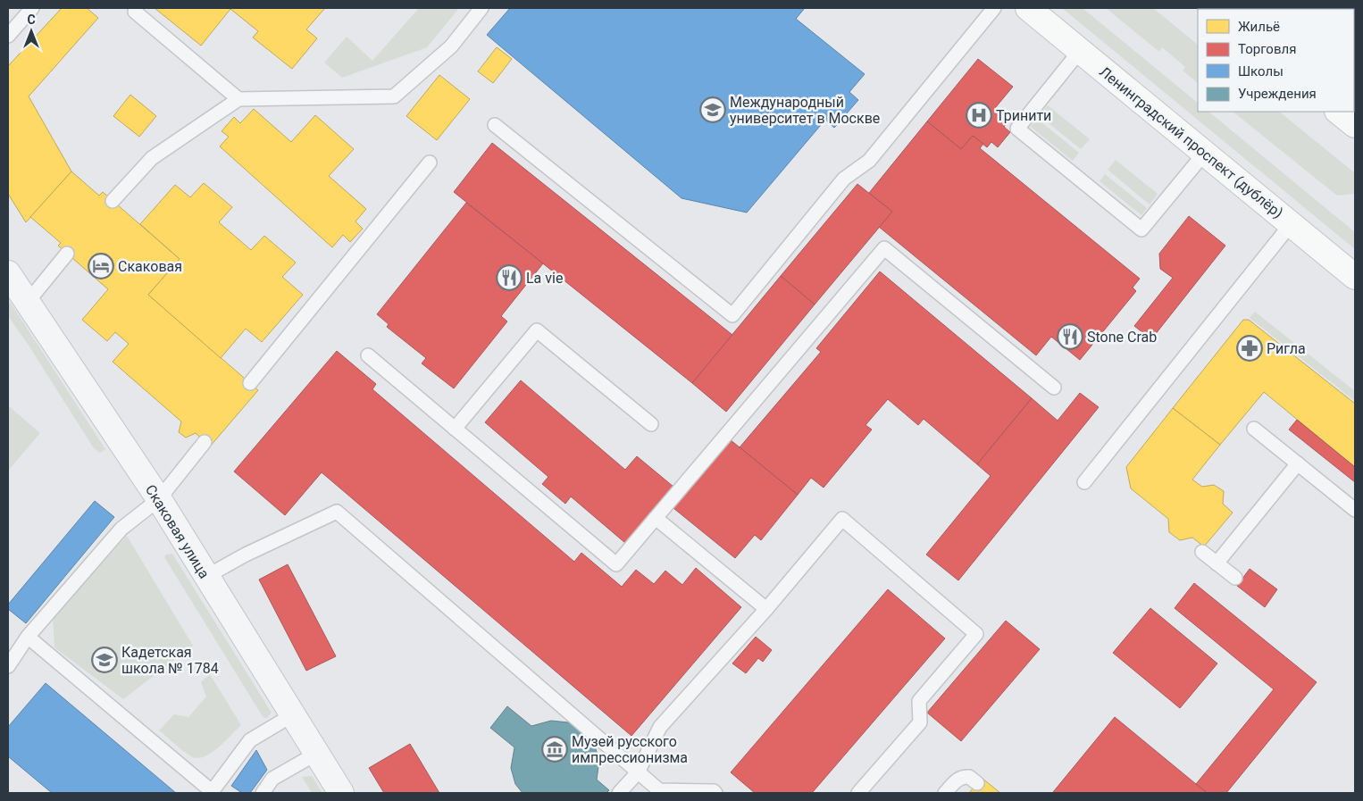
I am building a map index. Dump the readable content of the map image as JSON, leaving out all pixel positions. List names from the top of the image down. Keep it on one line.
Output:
{"streets":{"main road":["Ленинградский проспект (дублёр)"],"street":["Скаковая улица"]},"places":{"school or university":["Международный университет в Москве","Кадетская школа № 1784"],"hospital":["Тринити"],"hotel":["Скаковая"],"restaurant":["La vie","Stone Crab"],"pharmacy":["Ригла"],"museum":["Музей русского импрессионизма"]},"legend":["Жильё","Торговля","Школы","Учреждения"],"north":"top"}
